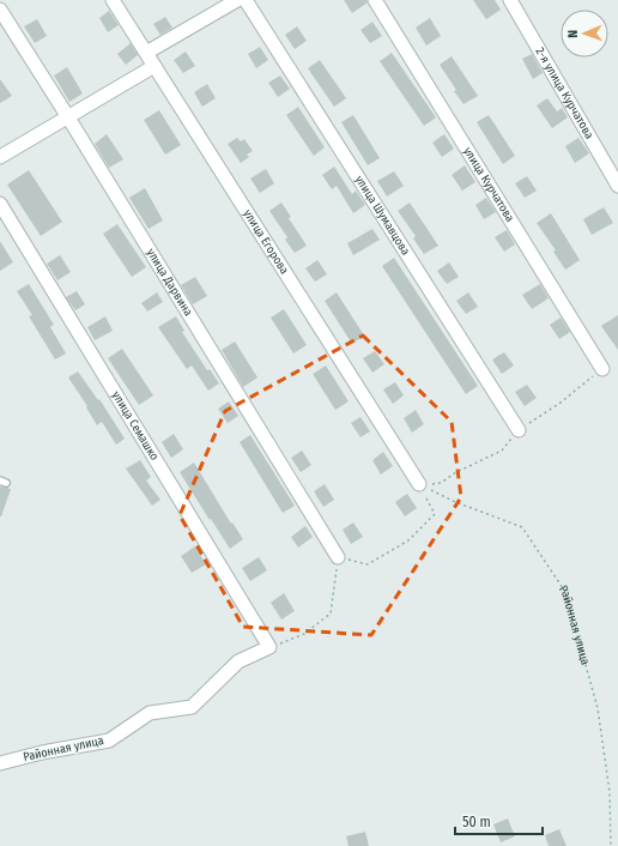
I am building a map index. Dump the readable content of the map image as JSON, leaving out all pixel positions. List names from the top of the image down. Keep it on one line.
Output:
{"streets":{"street":["2-я улица Курчатова","улица Курчатова","улица Шумавцова","улица Егорова","улица Дарвина","улица Семашко","Районная улица"]},"crossings":[["улица Егорова","Районная улица"],["улица Семашко","Районная улица"]],"scale_bar":"50 m","north":"left"}
